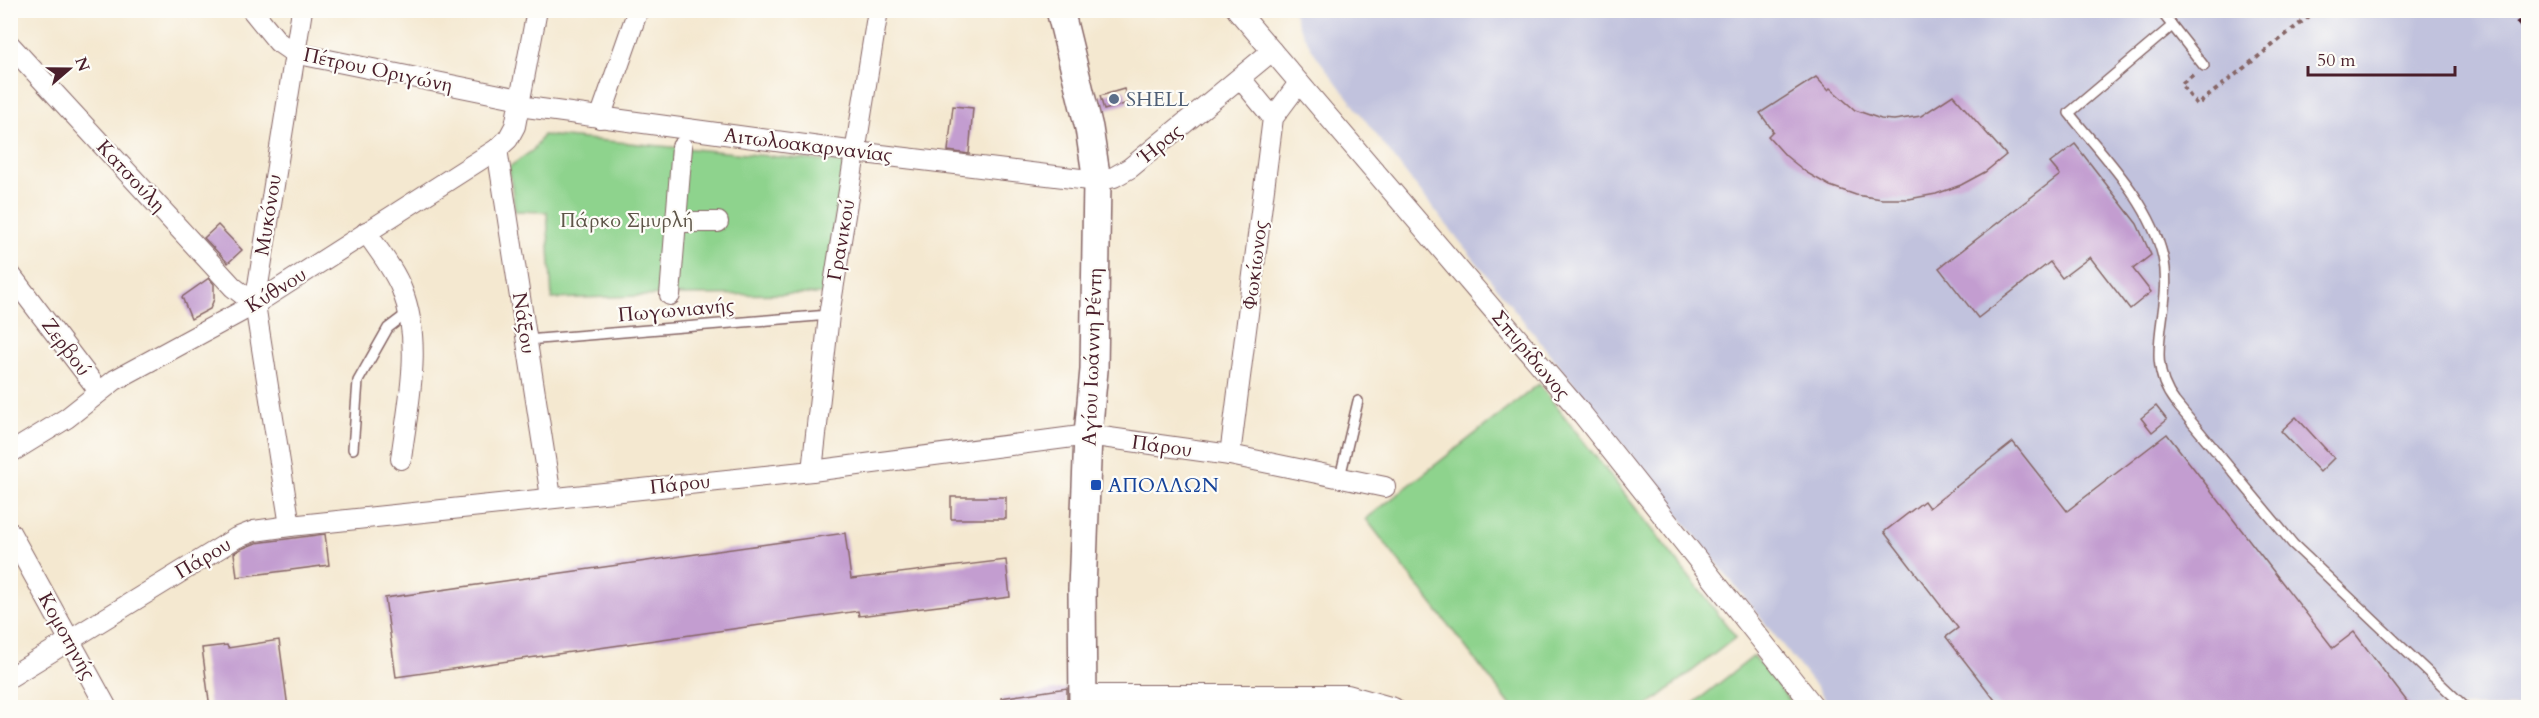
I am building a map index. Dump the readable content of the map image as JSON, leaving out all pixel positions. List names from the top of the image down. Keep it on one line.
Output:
{"streets":{"street":["Πέτρου Οριγώνη","Ήρας","Αιτωλοακαρνανίας","Κατσούλη","Μυκόνου","Γρανικού","Φωκίωνος","Κύθνου","Νάξου","Ζερβού","Σπυρίδωνος","Αγίου Ιωάννη Ρέντη","Πάρου","Κομοτηνής"],"lane":["Πωγωνιανής"]},"crossings":[["Πέτρου Οριγώνη","Αιτωλοακαρνανίας"],["Πέτρου Οριγώνη","Μυκόνου"],["Πέτρου Οριγώνη","Κύθνου"],["Ήρας","Αιτωλοακαρνανίας"],["Ήρας","Σπυρίδωνος"],["Ήρας","Αγίου Ιωάννη Ρέντη"],["Αιτωλοακαρνανίας","Γρανικού"],["Αιτωλοακαρνανίας","Κύθνου"],["Αιτωλοακαρνανίας","Αγίου Ιωάννη Ρέντη"],["Κατσούλη","Μυκόνου"],["Κατσούλη","Κύθνου"],["Μυκόνου","Κύθνου"],["Μυκόνου","Πάρου"],["Γρανικού","Πωγωνιανής"],["Γρανικού","Πάρου"],["Φωκίωνος","Σπυρίδωνος"],["Φωκίωνος","Πάρου"],["Κύθνου","Νάξου"],["Κύθνου","Ζερβού"],["Πωγωνιανής","Νάξου"],["Νάξου","Πάρου"],["Αγίου Ιωάννη Ρέντη","Πάρου"],["Πάρου","Κομοτηνής"]],"parks":["Πάρκο Σµυρλή"],"places":{"other":["SHELL"],"transit":["ΑΠΟΛΛΩΝ"]},"scale_bar":"50 m","north":"right"}
